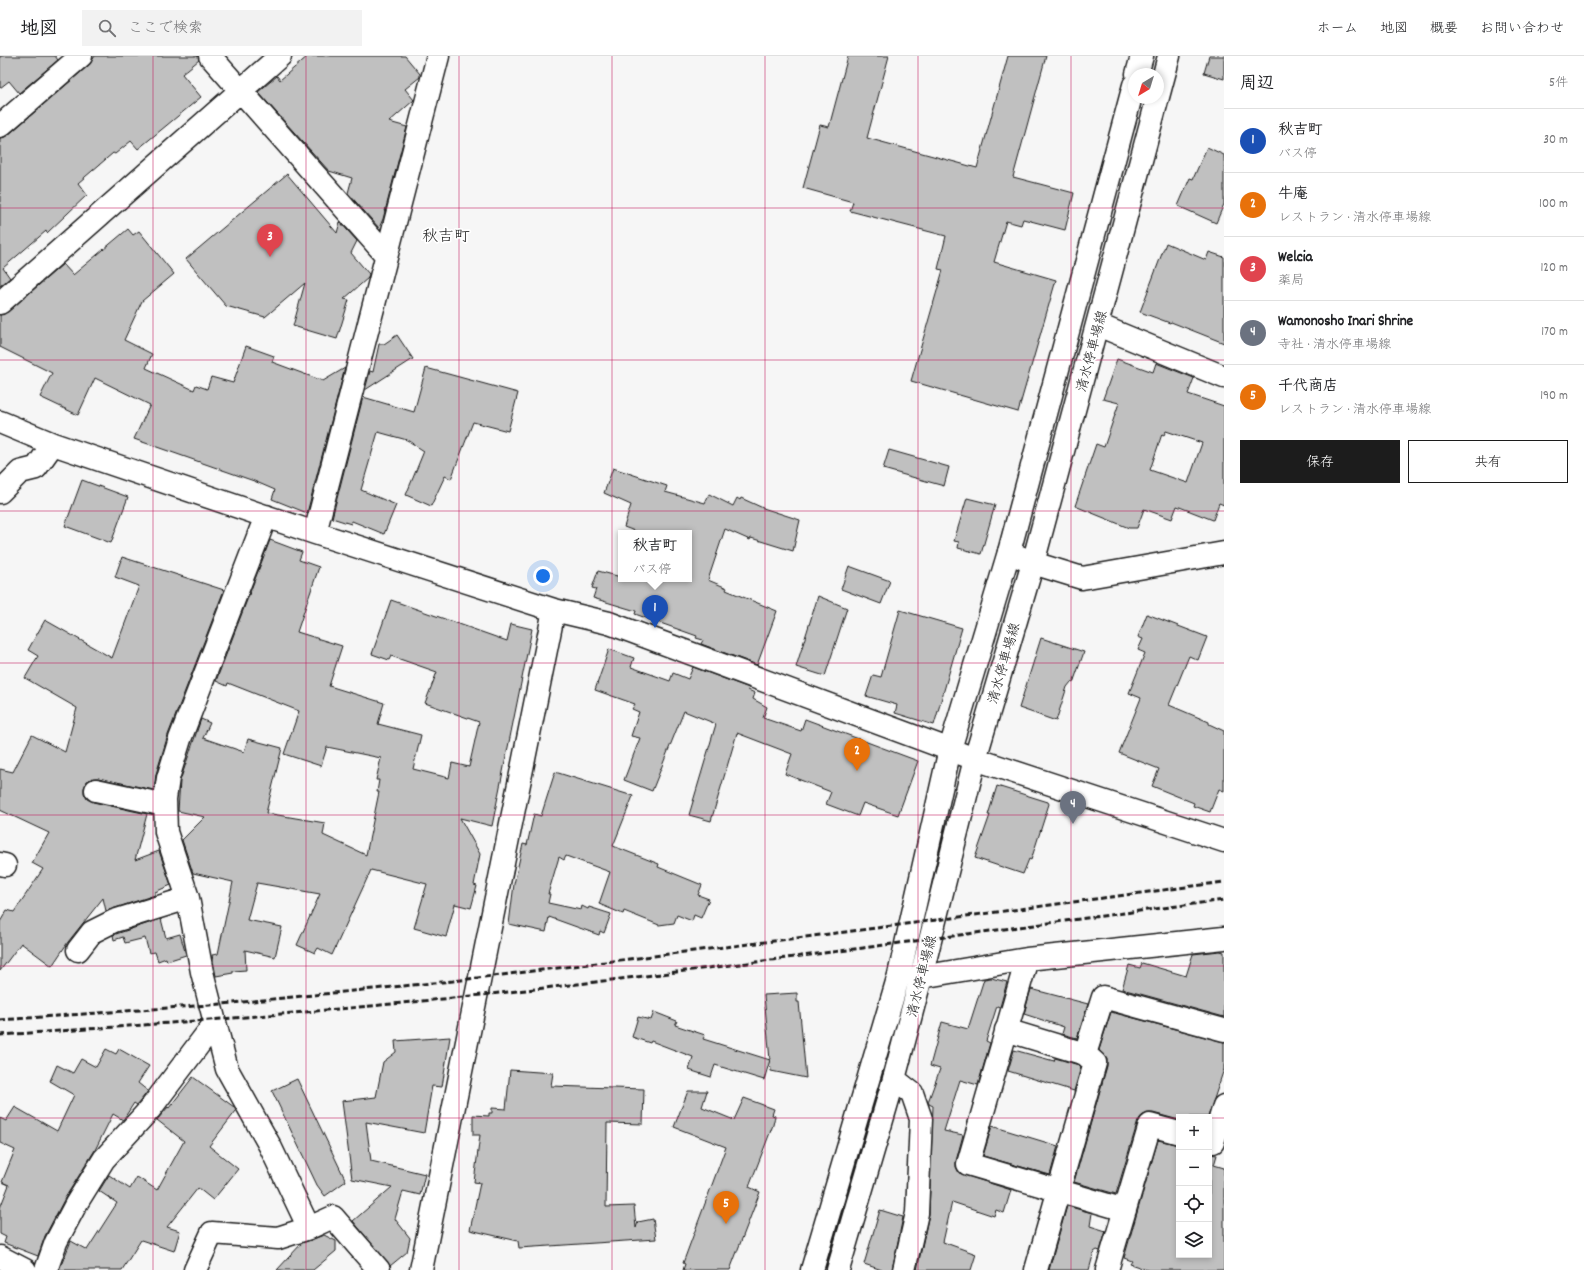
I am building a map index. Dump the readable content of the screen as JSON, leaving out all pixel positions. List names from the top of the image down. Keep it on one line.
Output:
{"streets":{"street":["清水停車場線"]},"districts":["秋吉町"],"north":"bottom left","page":{"header":"地図","search":"ここで検索","nav":["ホーム","地図","概要","お問い合わせ"],"heading":["周辺","5件"],"list":[{"mark":"1","name":"秋吉町","note":"バス停","value":"30 m"},{"mark":"2","name":"牛庵","note":"レストラン · 清水停車場線","value":"100 m"},{"mark":"3","name":"Welcia","note":"薬局","value":"120 m"},{"mark":"4","name":"Wamonosho Inari Shrine","note":"寺社 · 清水停車場線","value":"170 m"},{"mark":"5","name":"千代商店","note":"レストラン · 清水停車場線","value":"190 m"}],"pins":["3","1","2","4","5"],"buttons":["保存","共有"],"popup":["秋吉町","バス停"],"map_buttons":["+","−"]}}
